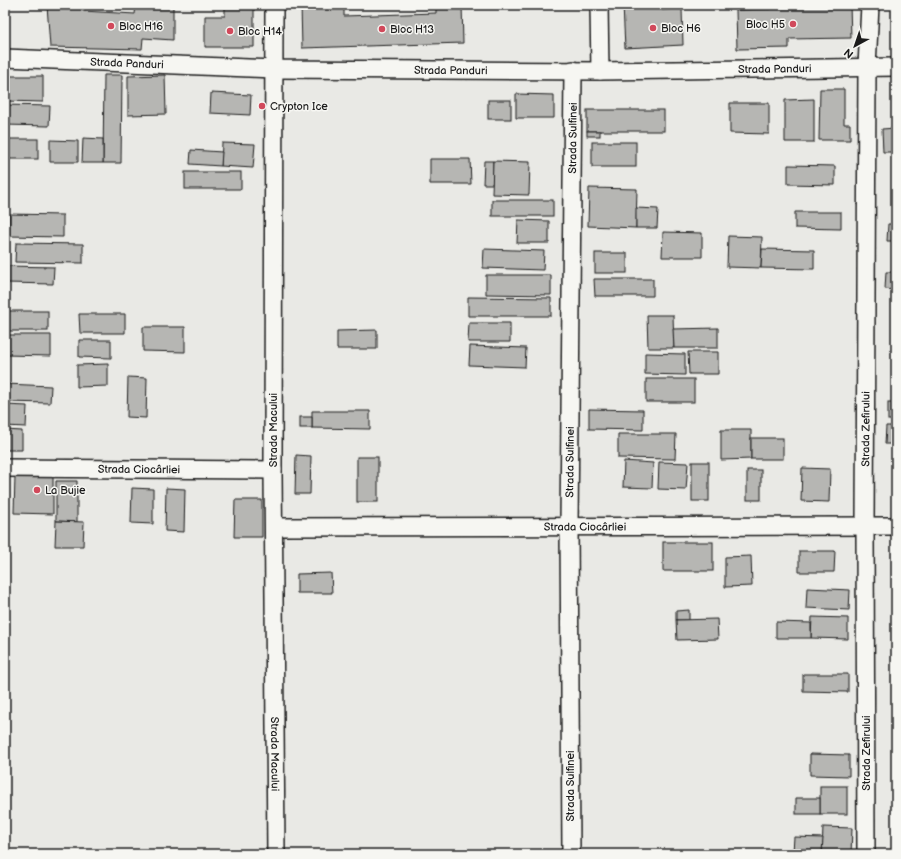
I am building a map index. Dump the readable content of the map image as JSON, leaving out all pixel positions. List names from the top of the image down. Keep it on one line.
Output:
{"streets":{"street":["Strada Panduri","Strada Sulfinei","Strada Zefirului","Strada Macului","Strada Ciocârliei"]},"crossings":[["Strada Panduri","Strada Sulfinei"],["Strada Panduri","Strada Zefirului"],["Strada Panduri","Strada Macului"],["Strada Sulfinei","Strada Ciocârliei"],["Strada Zefirului","Strada Ciocârliei"],["Strada Macului","Strada Ciocârliei"]],"places":["Bloc H5","Bloc H16","Bloc H6","Bloc H13","Bloc H14","Crypton Ice","La Bujie"],"north":"bottom left"}
